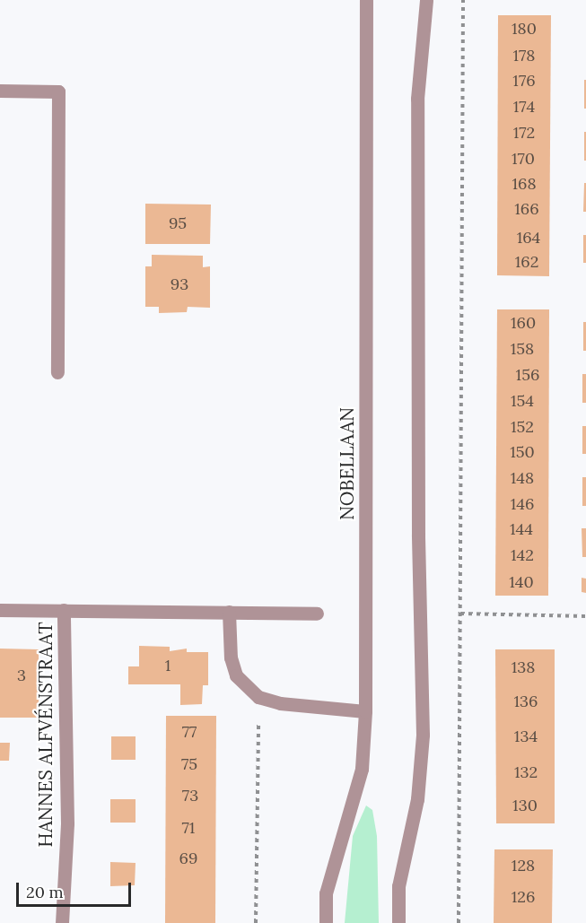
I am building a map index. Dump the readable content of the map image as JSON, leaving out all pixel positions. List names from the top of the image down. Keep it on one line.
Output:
{"streets":{"street":["NOBELLAAN","HANNES ALFVÉNSTRAAT"]},"house_numbers":["180","178","176","174","172","170","168","166","95","164","162","93","160","158","156","154","152","150","148","146","144","142","140","1","138","3","136","77","134","75","132","73","130","71","69","128","126"],"scale_bar":"20 m"}
